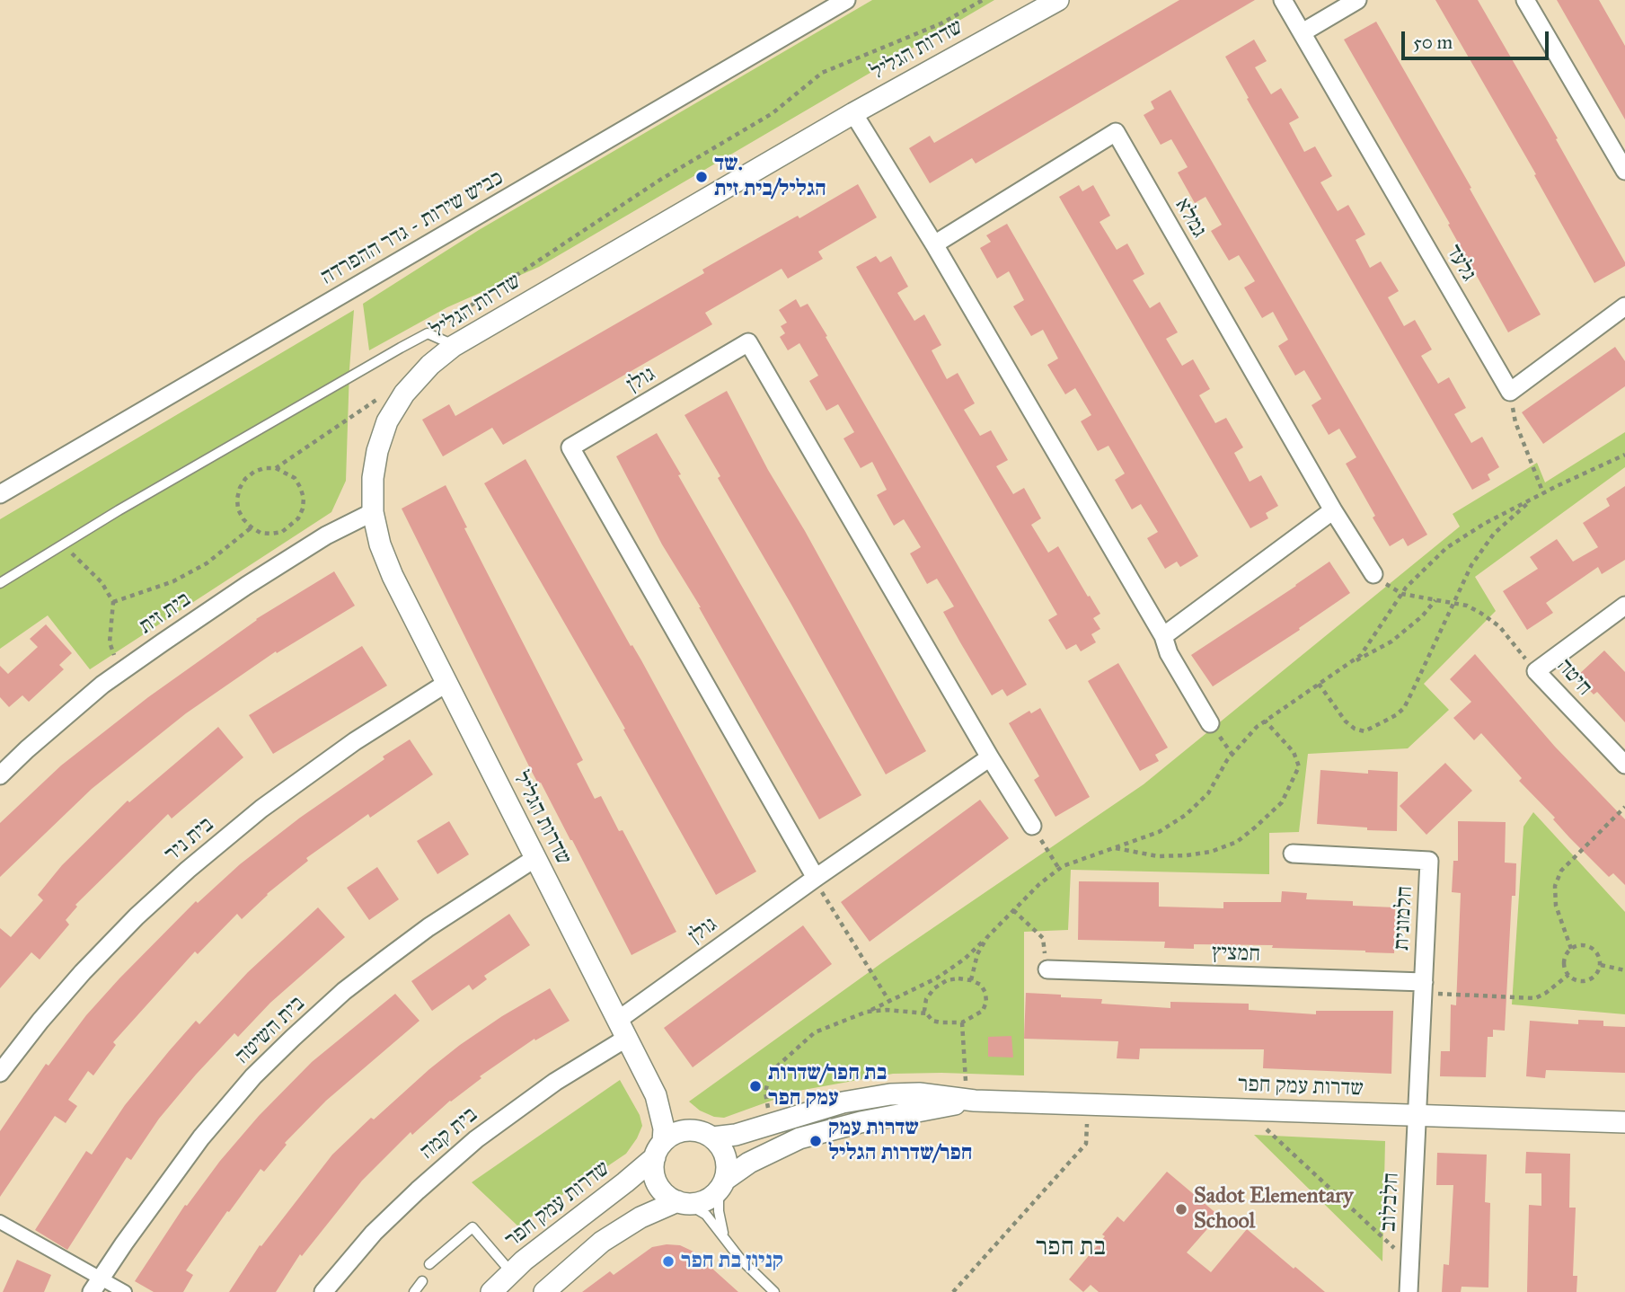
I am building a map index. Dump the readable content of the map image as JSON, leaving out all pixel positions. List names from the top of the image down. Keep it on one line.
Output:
{"streets":{"street":["שדרות הגליל","גמלא","כביש שירות - גדר ההפרדה","גלעד","גולן","בית זית","חיטה","בית ניר","חלמונית","חמציץ","בית השיטה","שדרות עמק חפר","בית קמה","חלבלוב"]},"crossings":[["שדרות הגליל","גולן"],["שדרות הגליל","בית זית"],["שדרות הגליל","בית ניר"],["שדרות הגליל","בית השיטה"],["שדרות הגליל","שדרות עמק חפר"],["שדרות הגליל","בית קמה"],["גולן","בית קמה"],["חלמונית","חמציץ"],["חלמונית","שדרות עמק חפר"],["חלמונית","חלבלוב"],["שדרות עמק חפר","חלבלוב"]],"districts":["בת חפר"],"places":["שד. הגליל/בית זית","בת חפר/שדרות עמק חפר","שדרות עמק חפר/שדרות הגליל","Sadot Elementary School","קניון בת חפר"],"scale_bar":"50 m"}
